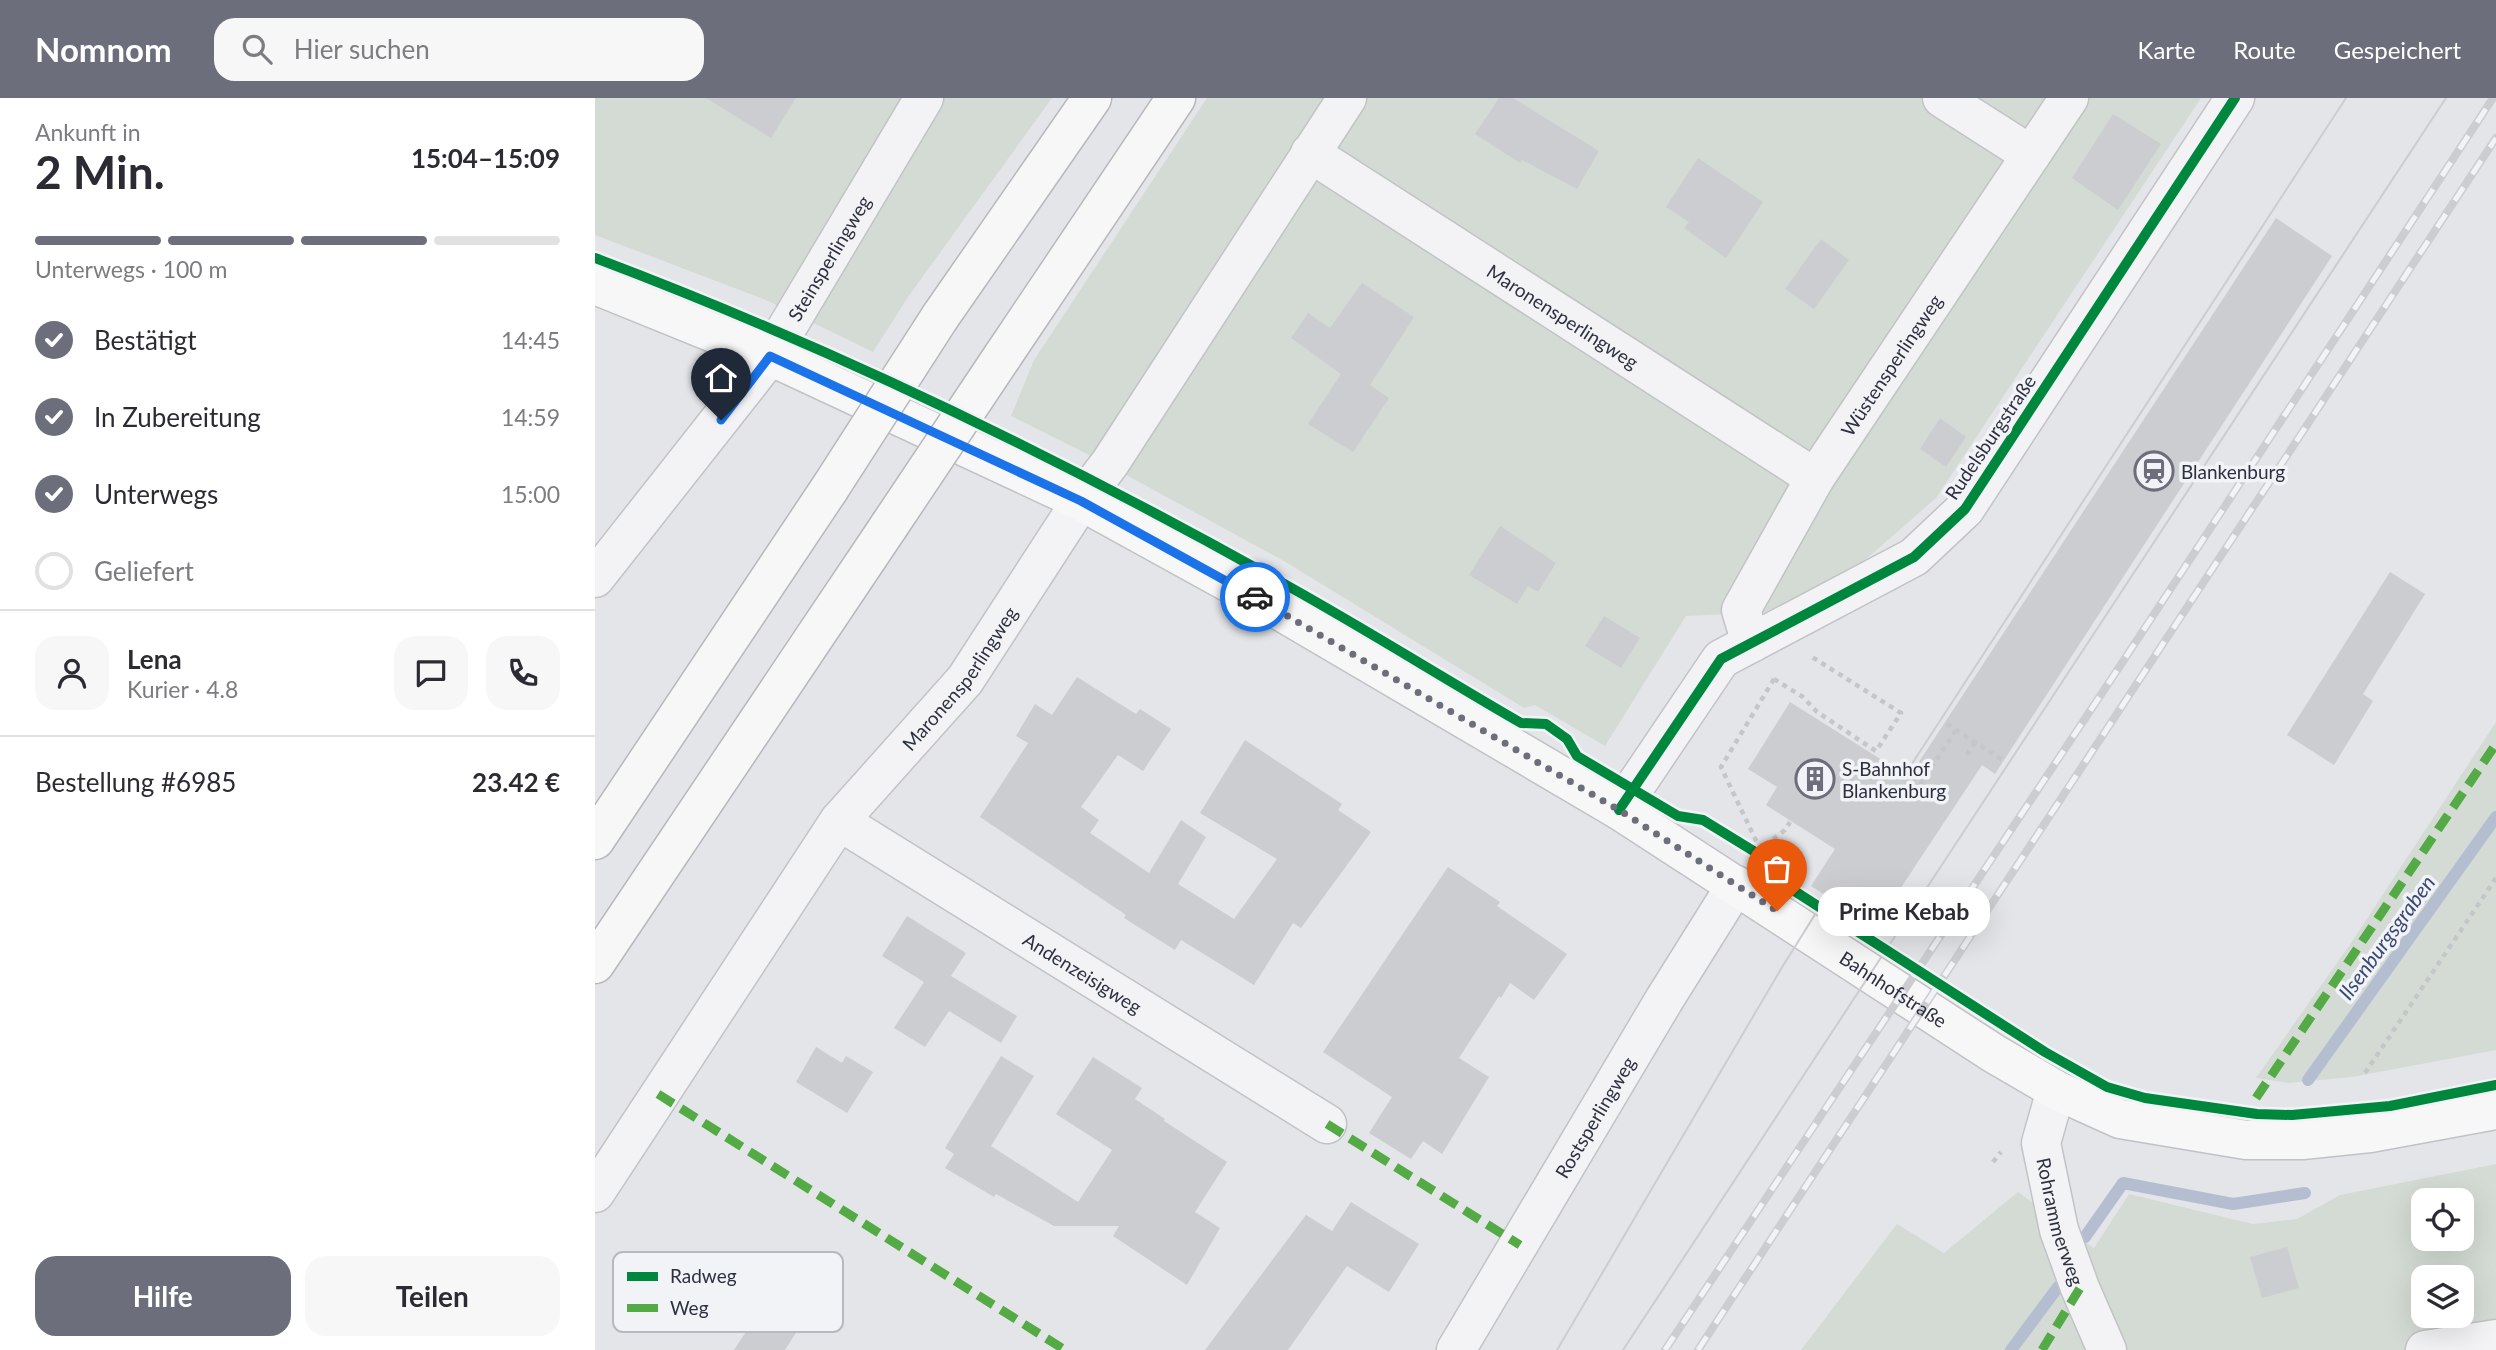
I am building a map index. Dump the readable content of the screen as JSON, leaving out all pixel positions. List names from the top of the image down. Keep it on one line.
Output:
{"streets":{"main road":["Bahnhofstraße"],"street":["Steinsperlingweg","Maronensperlingweg","Wüstensperlingweg","Rudelsburgstraße","Andenzeisigweg","Rostsperlingweg","Rohrammerweg"]},"crossings":[["Steinsperlingweg","Bahnhofstraße"],["Maronensperlingweg","Wüstensperlingweg"],["Maronensperlingweg","Andenzeisigweg"],["Maronensperlingweg","Bahnhofstraße"],["Wüstensperlingweg","Rudelsburgstraße"],["Rudelsburgstraße","Bahnhofstraße"],["Bahnhofstraße","Rostsperlingweg"],["Bahnhofstraße","Rohrammerweg"]],"water":["Ilsenburgsgraben"],"places":{"station":["Blankenburg"],"building":["S-Bahnhof Blankenburg"],"other":["Prime Kebab"]},"legend":["Radweg","Weg"],"page":{"header":"Nomnom","search":"Hier suchen","nav":["Karte","Route","Gespeichert"],"heading":["2 Min.","Ankunft in","15:04–15:09"],"panel":["Lena","Kurier · 4.8","Bestellung #6985","23.42 €"],"bar":"Unterwegs · 100 m","list":[["Bestätigt","14:45"],["In Zubereitung","14:59"],["Unterwegs","15:00"],"Geliefert"],"bubble":"Prime Kebab","buttons":["Hilfe","Teilen"]}}
